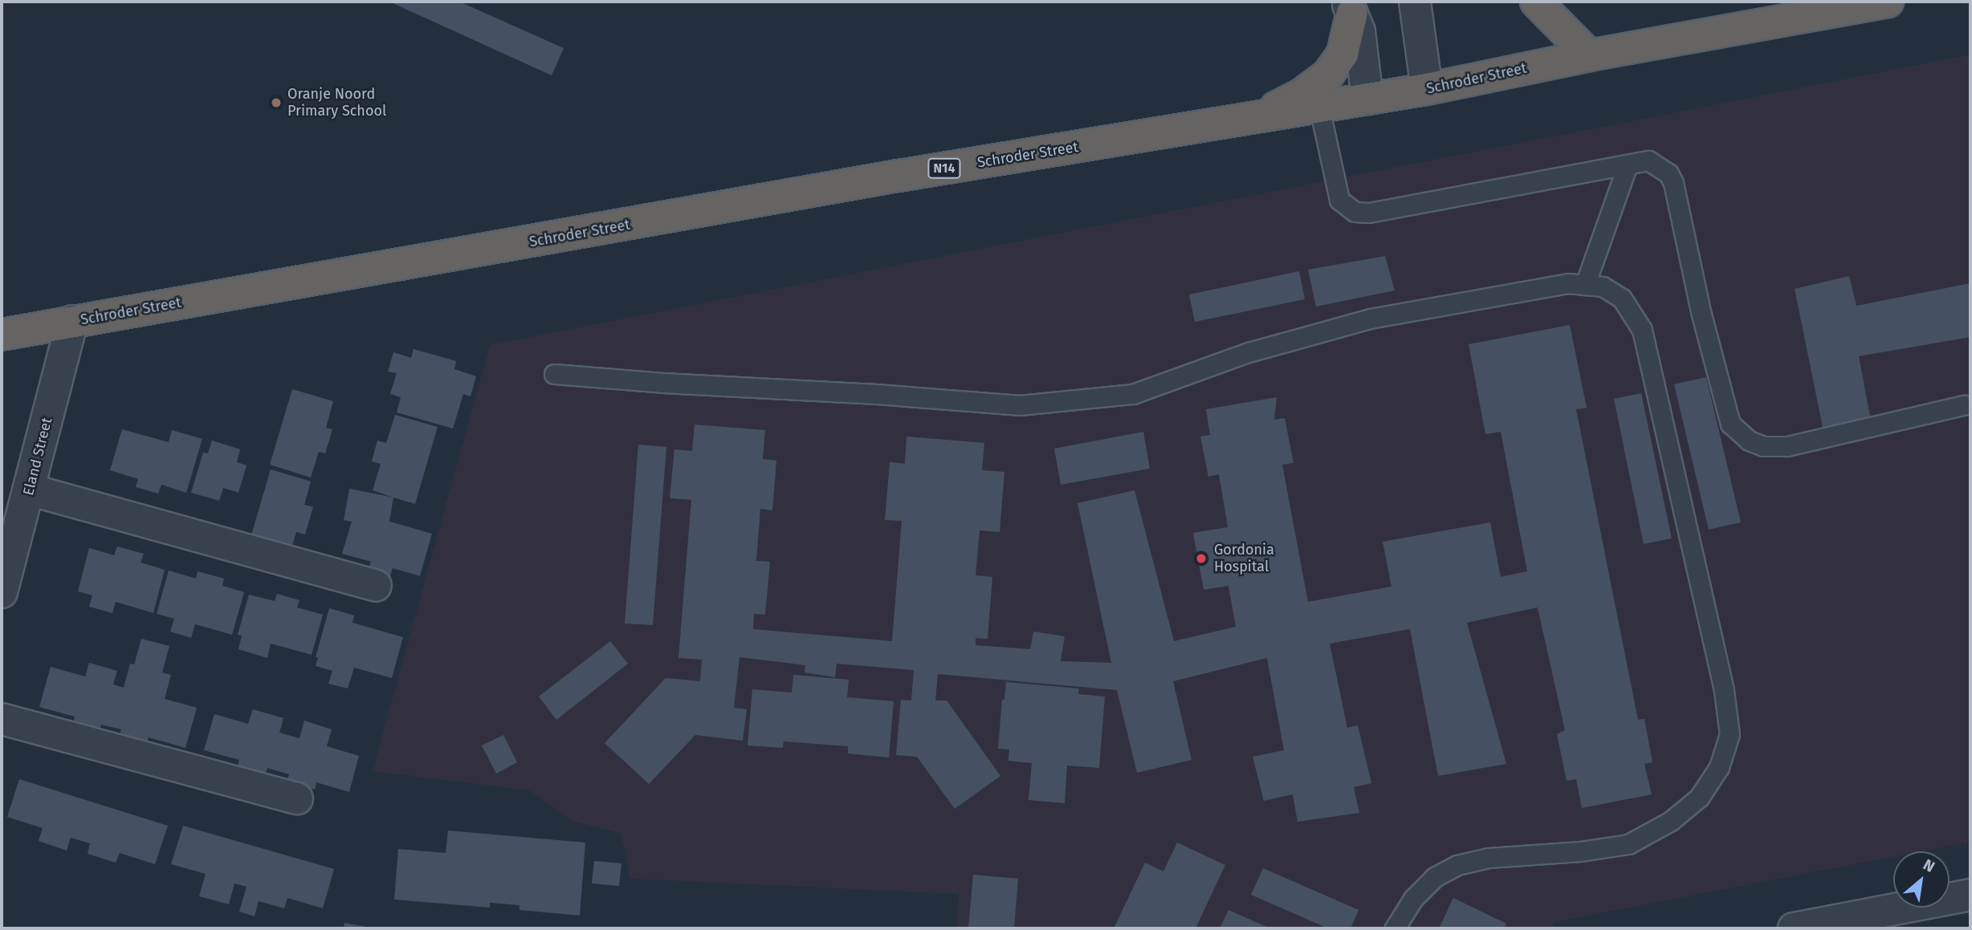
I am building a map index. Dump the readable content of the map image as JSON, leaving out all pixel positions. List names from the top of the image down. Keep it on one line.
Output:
{"streets":{"highway":["Schroder Street","N14"],"street":["Eland Street"]},"crossings":[["Schroder Street","Eland Street"]],"places":["Oranje Noord Primary School","Gordonia Hospital"],"north":"top right"}
